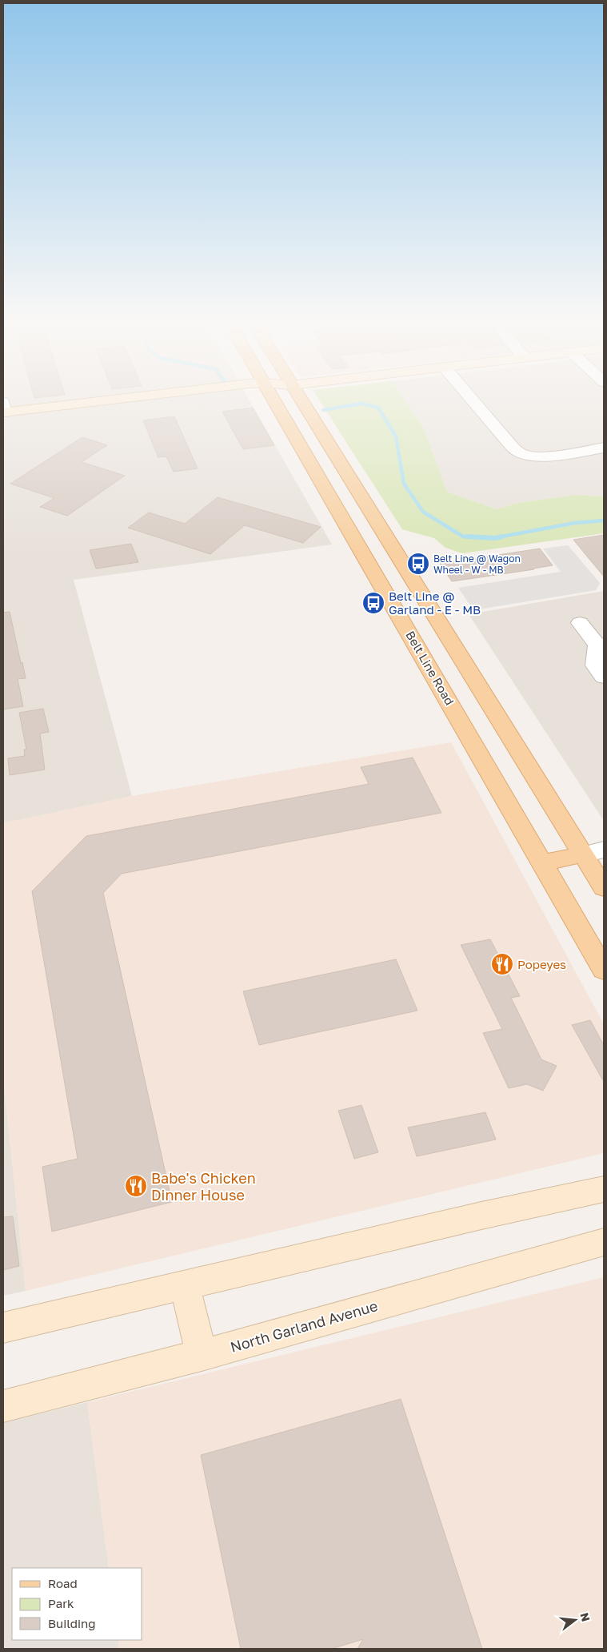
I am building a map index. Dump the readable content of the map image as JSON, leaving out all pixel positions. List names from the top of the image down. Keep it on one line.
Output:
{"streets":{"main road":["Belt Line Road"],"street":["North Garland Avenue"]},"places":{"bus stop":["Belt Line @ Wagon Wheel - W - MB","Belt Line @ Garland - E - MB"],"restaurant":["Popeyes","Babe's Chicken Dinner House"]},"legend":["Road","Park","Building"],"north":"right"}
